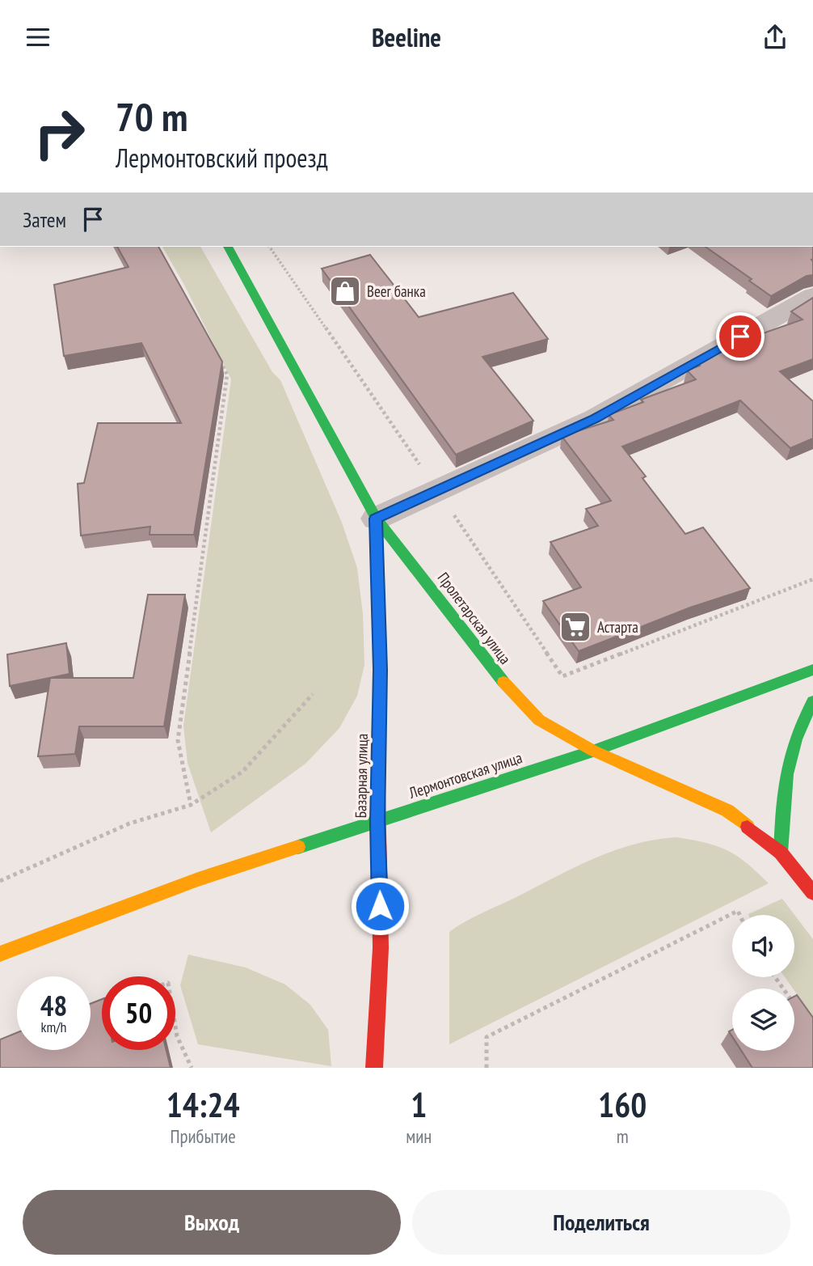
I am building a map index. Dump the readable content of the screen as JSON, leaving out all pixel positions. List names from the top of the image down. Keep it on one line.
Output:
{"streets":{"main road":["Пролетарская улица","Лермонтовская улица","Базарная улица"]},"crossings":[["Пролетарская улица","Лермонтовская улица"],["Пролетарская улица","Базарная улица"],["Лермонтовская улица","Базарная улица"]],"places":{"shop":["Beer банка"],"supermarket":["Астарта"]},"page":{"header":"Beeline","turn":["70 m","Лермонтовский проезд"],"then":"Затем","speed":"48 km/h","limit":"50","eta":["14:24","Прибытие","1","мин","160","m"],"buttons":["Выход","Поделиться"]}}
